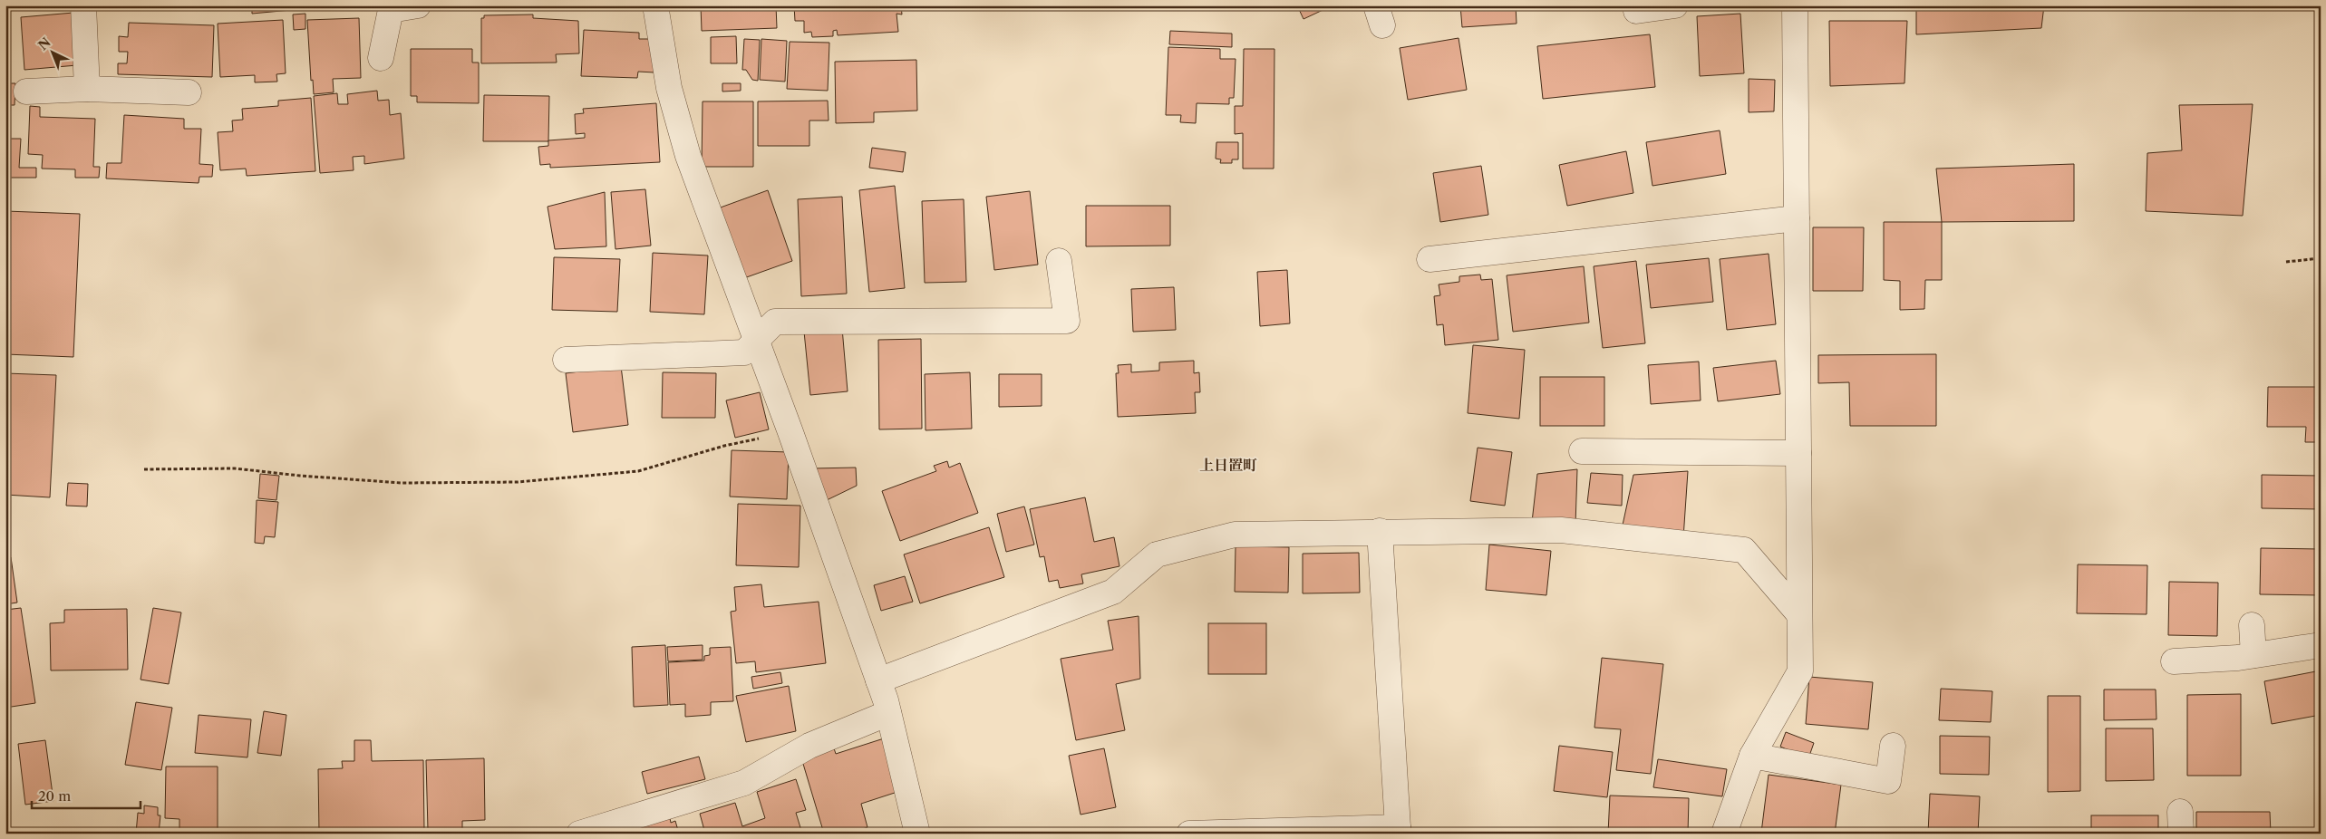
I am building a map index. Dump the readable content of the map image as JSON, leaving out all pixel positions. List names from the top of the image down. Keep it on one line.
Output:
{"districts":["上日置町"],"scale_bar":"20 m","north":"top left"}
